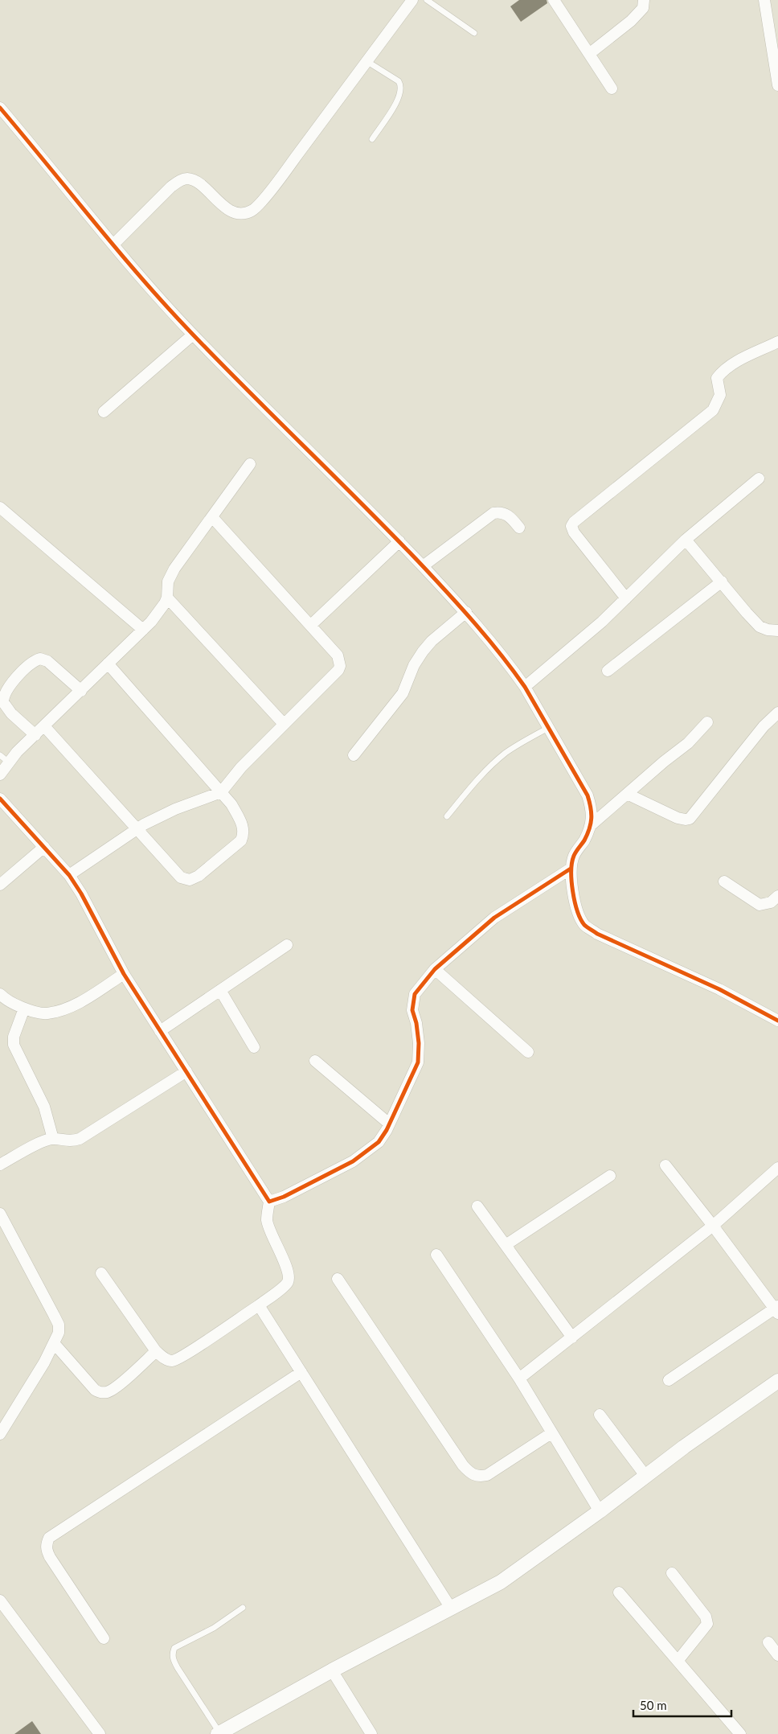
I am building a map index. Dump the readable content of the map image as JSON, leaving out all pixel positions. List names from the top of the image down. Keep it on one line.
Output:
{"scale_bar":"50 m"}
